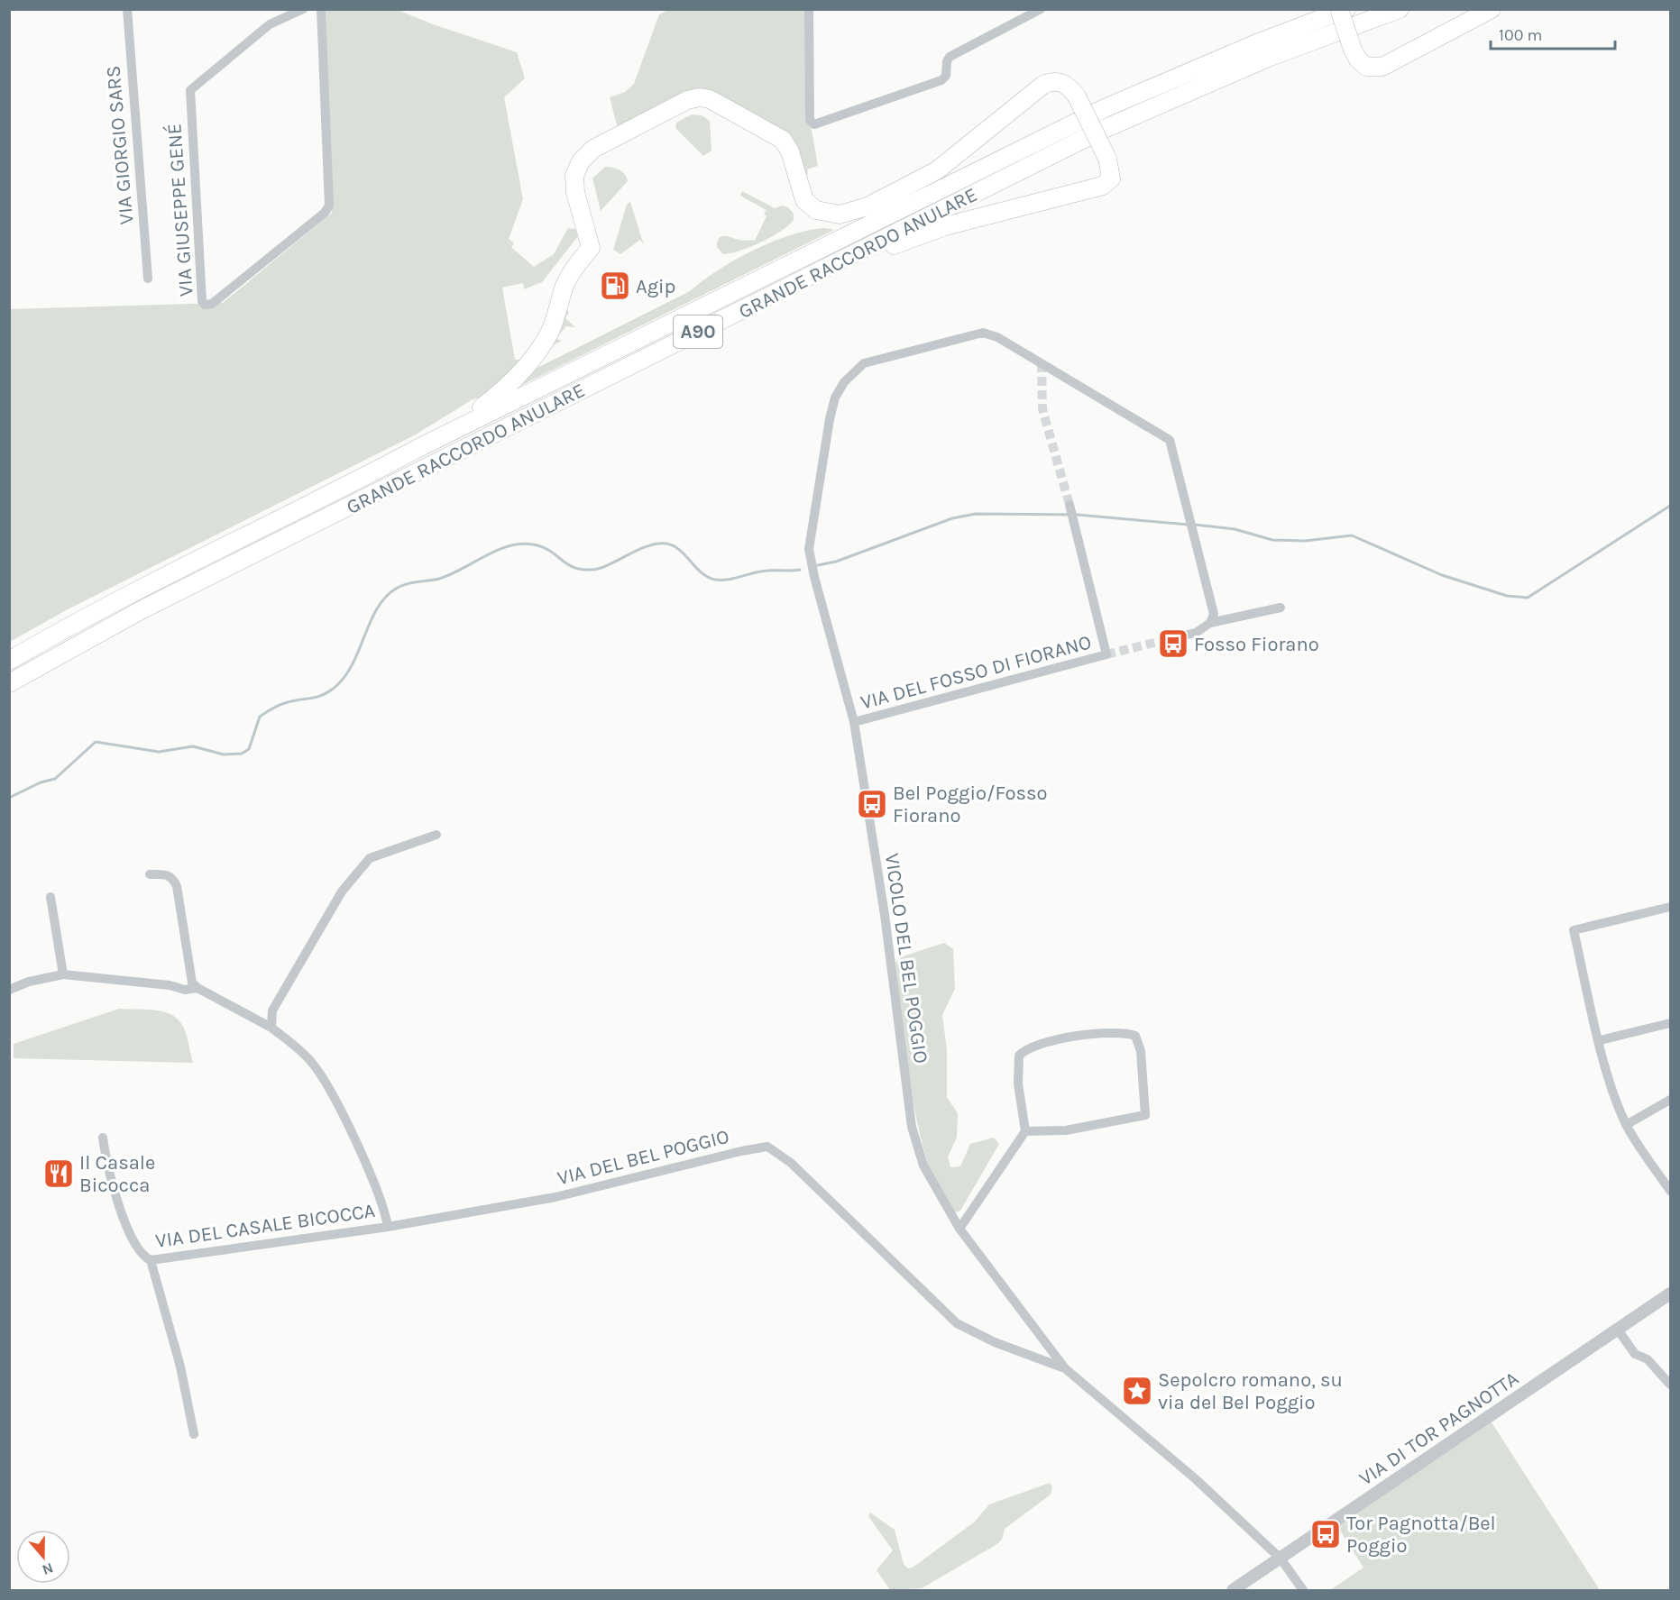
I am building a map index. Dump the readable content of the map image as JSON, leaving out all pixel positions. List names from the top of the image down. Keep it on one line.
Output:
{"streets":{"highway":["GRANDE RACCORDO ANULARE","A90"],"street":["VIA GIORGIO SARS","VIA GIUSEPPE GENÉ","VIA DEL FOSSO DI FIORANO","VICOLO DEL BEL POGGIO","VIA DEL BEL POGGIO","VIA DEL CASALE BICOCCA","VIA DI TOR PAGNOTTA"]},"crossings":[["VIA DEL FOSSO DI FIORANO","VICOLO DEL BEL POGGIO"],["VICOLO DEL BEL POGGIO","VIA DEL BEL POGGIO"],["VICOLO DEL BEL POGGIO","VIA DI TOR PAGNOTTA"],["VIA DEL BEL POGGIO","VIA DEL CASALE BICOCCA"]],"places":{"fuel station":["Agip"],"bus stop":["Fosso Fiorano","Bel Poggio/Fosso Fiorano","Tor Pagnotta/Bel Poggio"],"restaurant":["Il Casale Bicocca"],"place":["Sepolcro romano, su via del Bel Poggio"]},"scale_bar":"100 m","north":"bottom"}
